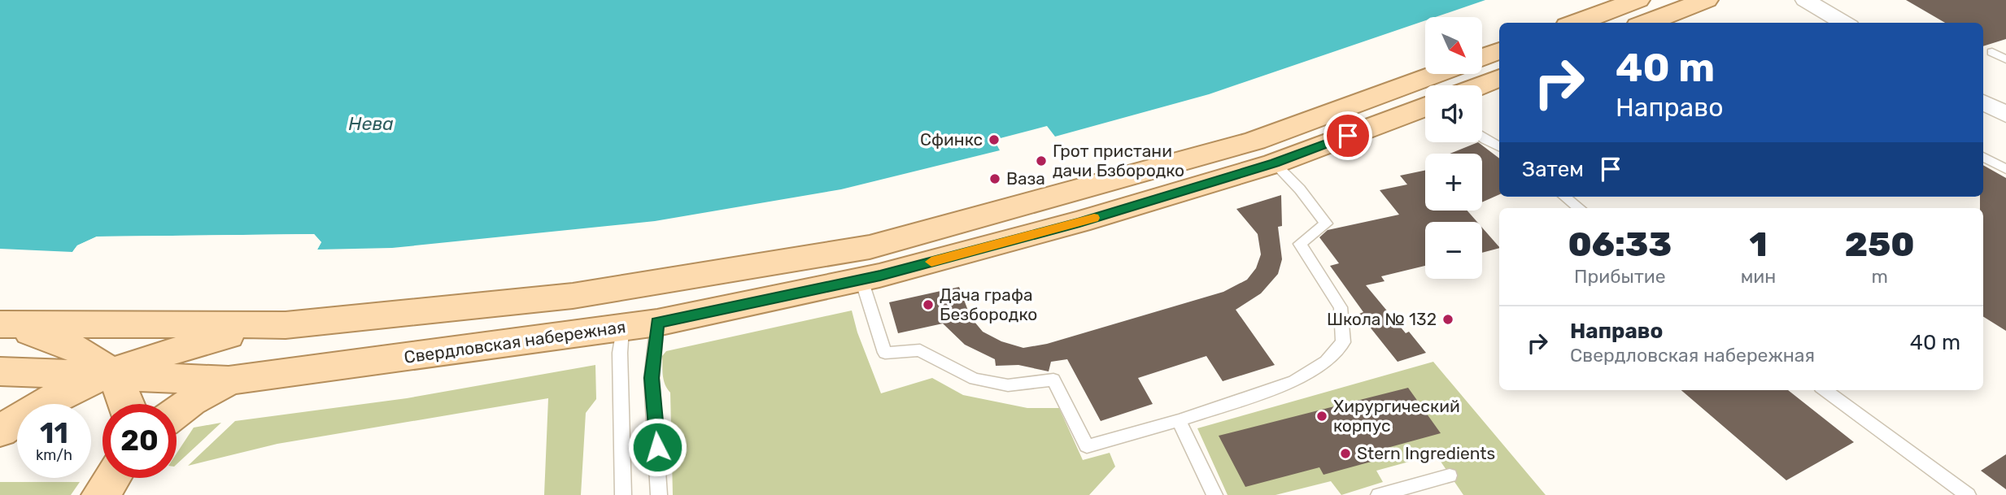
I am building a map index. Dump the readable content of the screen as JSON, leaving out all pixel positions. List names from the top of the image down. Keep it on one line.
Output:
{"streets":{"main road":["Свердловская набережная"]},"water":["Нева"],"places":["Сфинкс","Грот пристани дачи Бзбородко","Ваза","Дача графа Безбородко","Школа № 132","Хирургический корпус","Stern Ingredients"],"north":"bottom right","page":{"map_buttons":["+","−"],"turn":["40 m","Направо"],"then":"Затем","eta":["06:33","Прибытие","1","мин","250","m"],"list":[{"name":"Направо","note":"Свердловская набережная","value":"40 m"}],"speed":"11 km/h","limit":"20"}}
